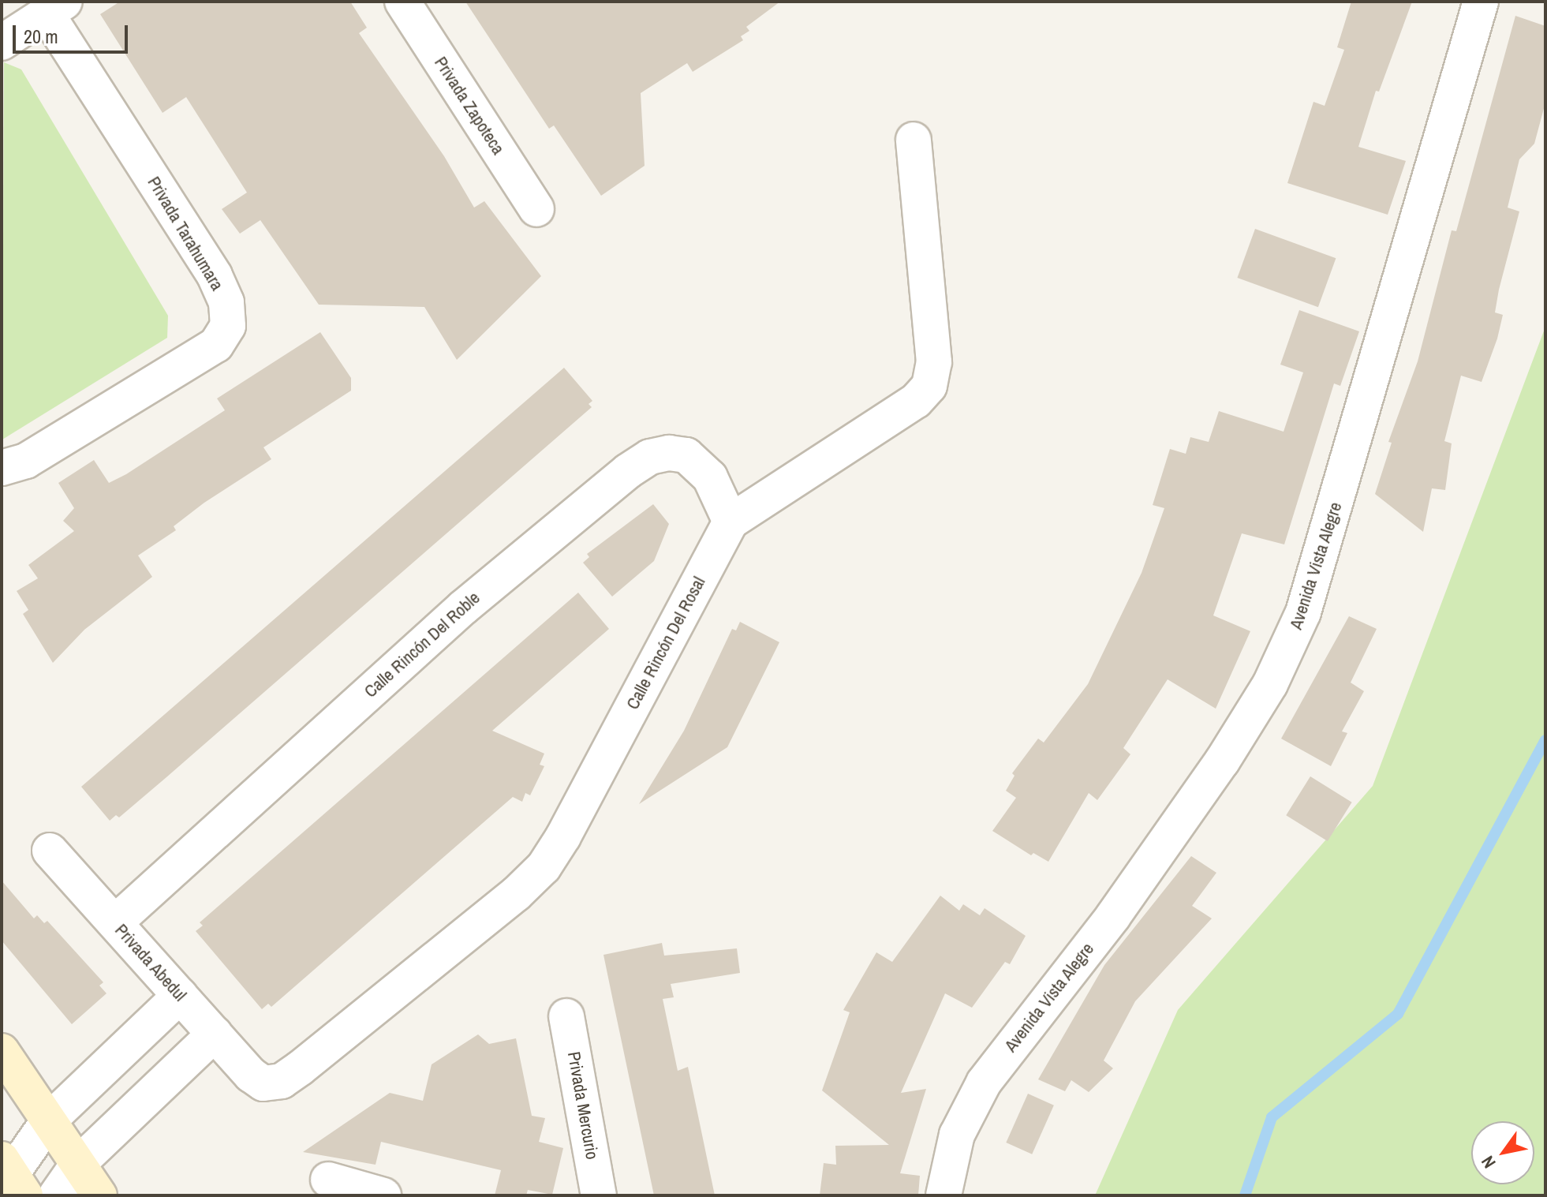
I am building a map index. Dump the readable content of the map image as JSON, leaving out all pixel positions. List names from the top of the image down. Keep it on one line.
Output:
{"streets":{"street":["Privada Zapoteca","Privada Tarahumara","Avenida Vista Alegre","Calle Rincón Del Rosal","Calle Rincón Del Roble","Privada Abedul","Privada Mercurio"]},"crossings":[["Calle Rincón Del Rosal","Calle Rincón Del Roble"],["Calle Rincón Del Rosal","Privada Abedul"],["Calle Rincón Del Roble","Privada Abedul"]],"scale_bar":"20 m","north":"bottom left"}
